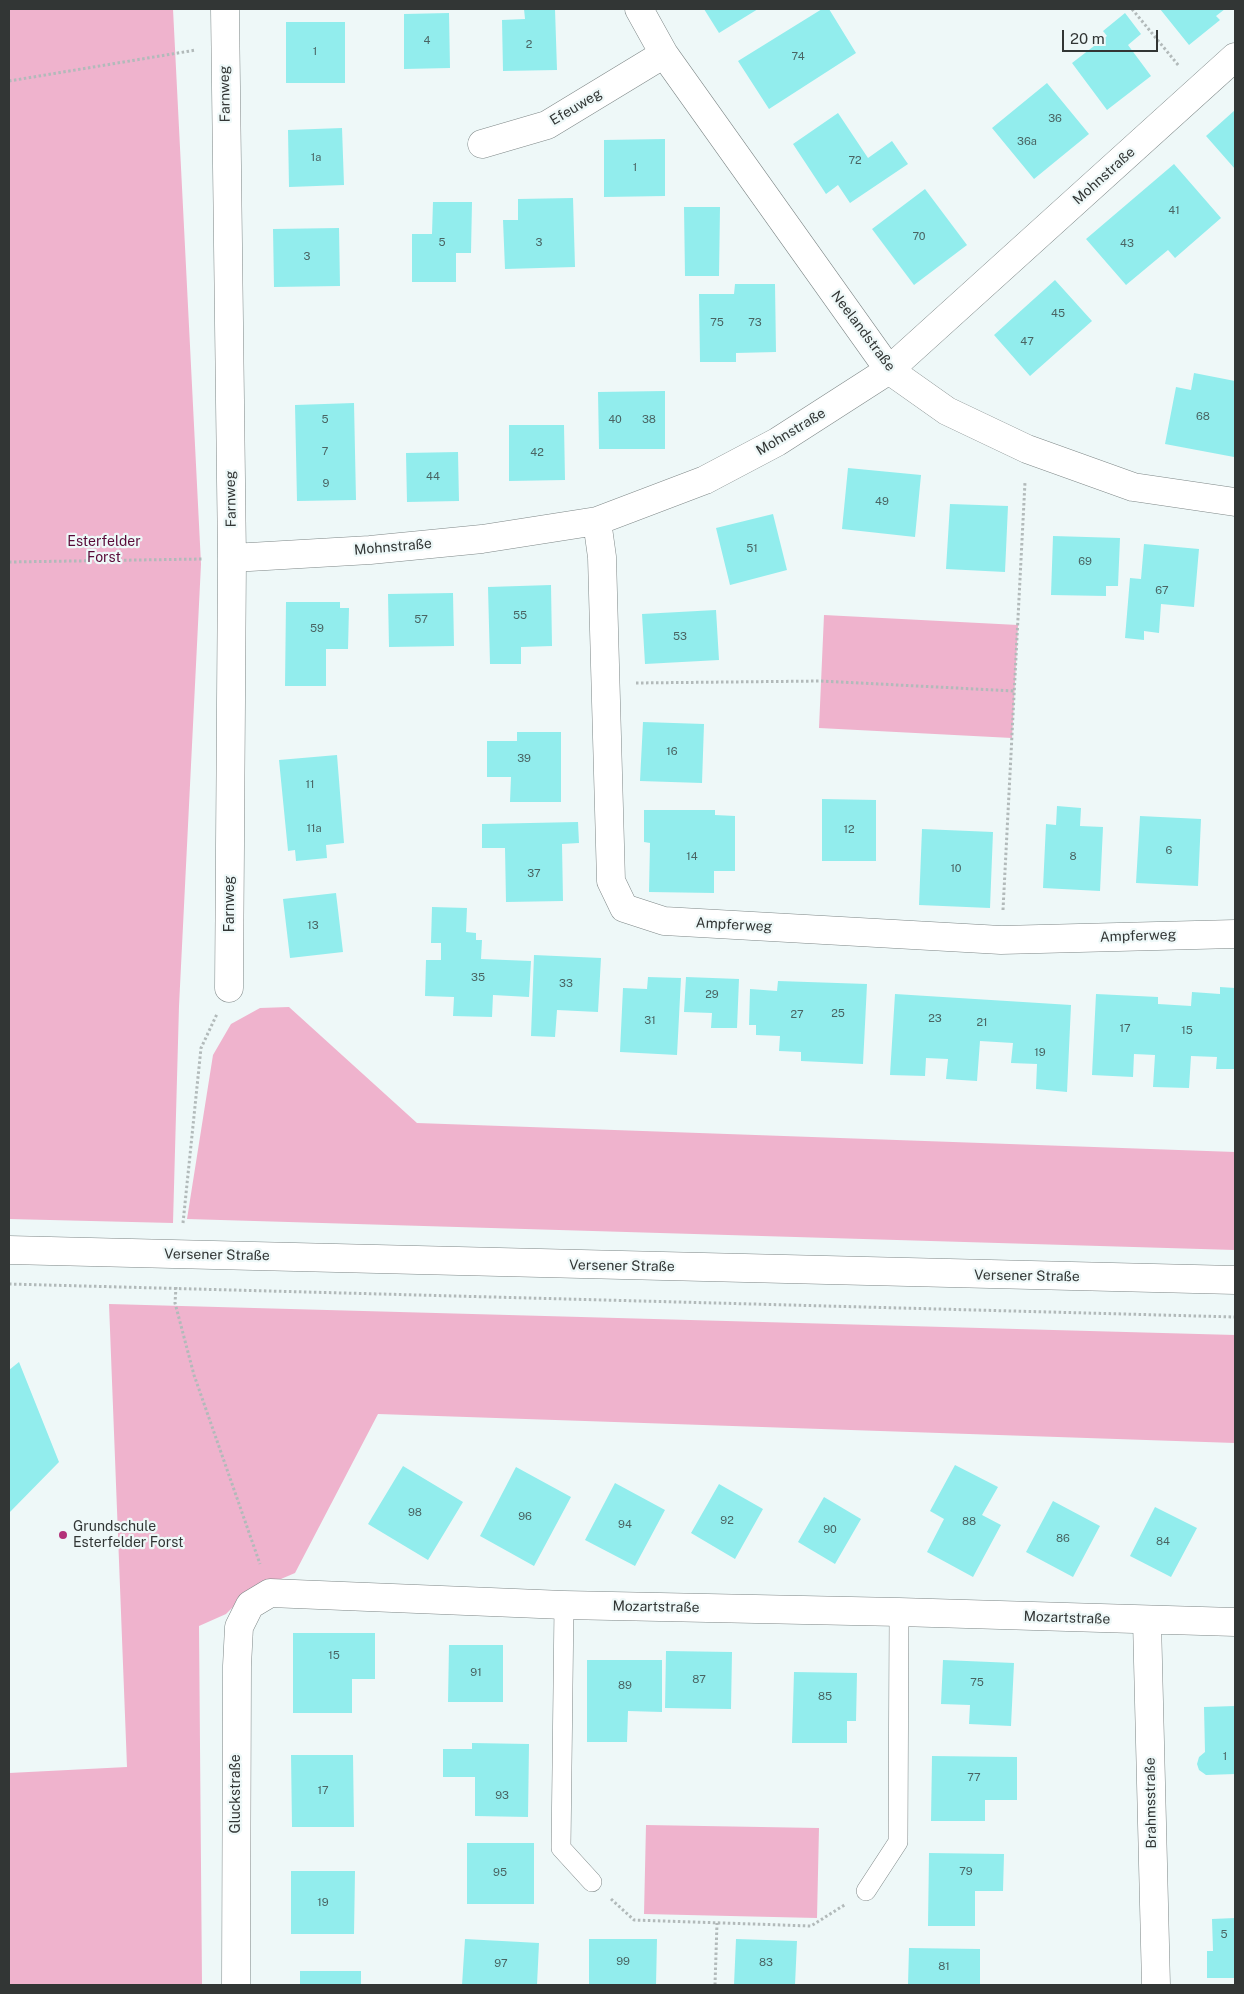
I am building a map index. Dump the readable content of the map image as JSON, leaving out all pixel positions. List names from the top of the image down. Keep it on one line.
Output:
{"streets":{"street":["Farnweg","Efeuweg","Mohnstraße","Neelandstraße","Ampferweg","Versener Straße","Mozartstraße","Gluckstraße","Brahmsstraße"]},"crossings":[["Farnweg","Mohnstraße"],["Efeuweg","Neelandstraße"],["Mohnstraße","Neelandstraße"],["Mohnstraße","Ampferweg"],["Mozartstraße","Gluckstraße"],["Mozartstraße","Brahmsstraße"]],"parks":["Esterfelder Forst"],"places":["Grundschule Esterfelder Forst"],"house_numbers":["4","2","1","74","36","36a","1a","72","1","41","70","5","3","43","3","45","75","73","47","68","5","40","38","7","42","44","9","49","51","69","67","55","57","59","53","16","39","11","11a","12","6","14","8","10","37","13","35","33","29","25","27","23","31","21","17","15","19","98","96","92","88","94","90","86","84","15","91","87","75","89","85","1","77","17","93","79","95","19","5","99","83","97","81"],"scale_bar":"20 m"}
